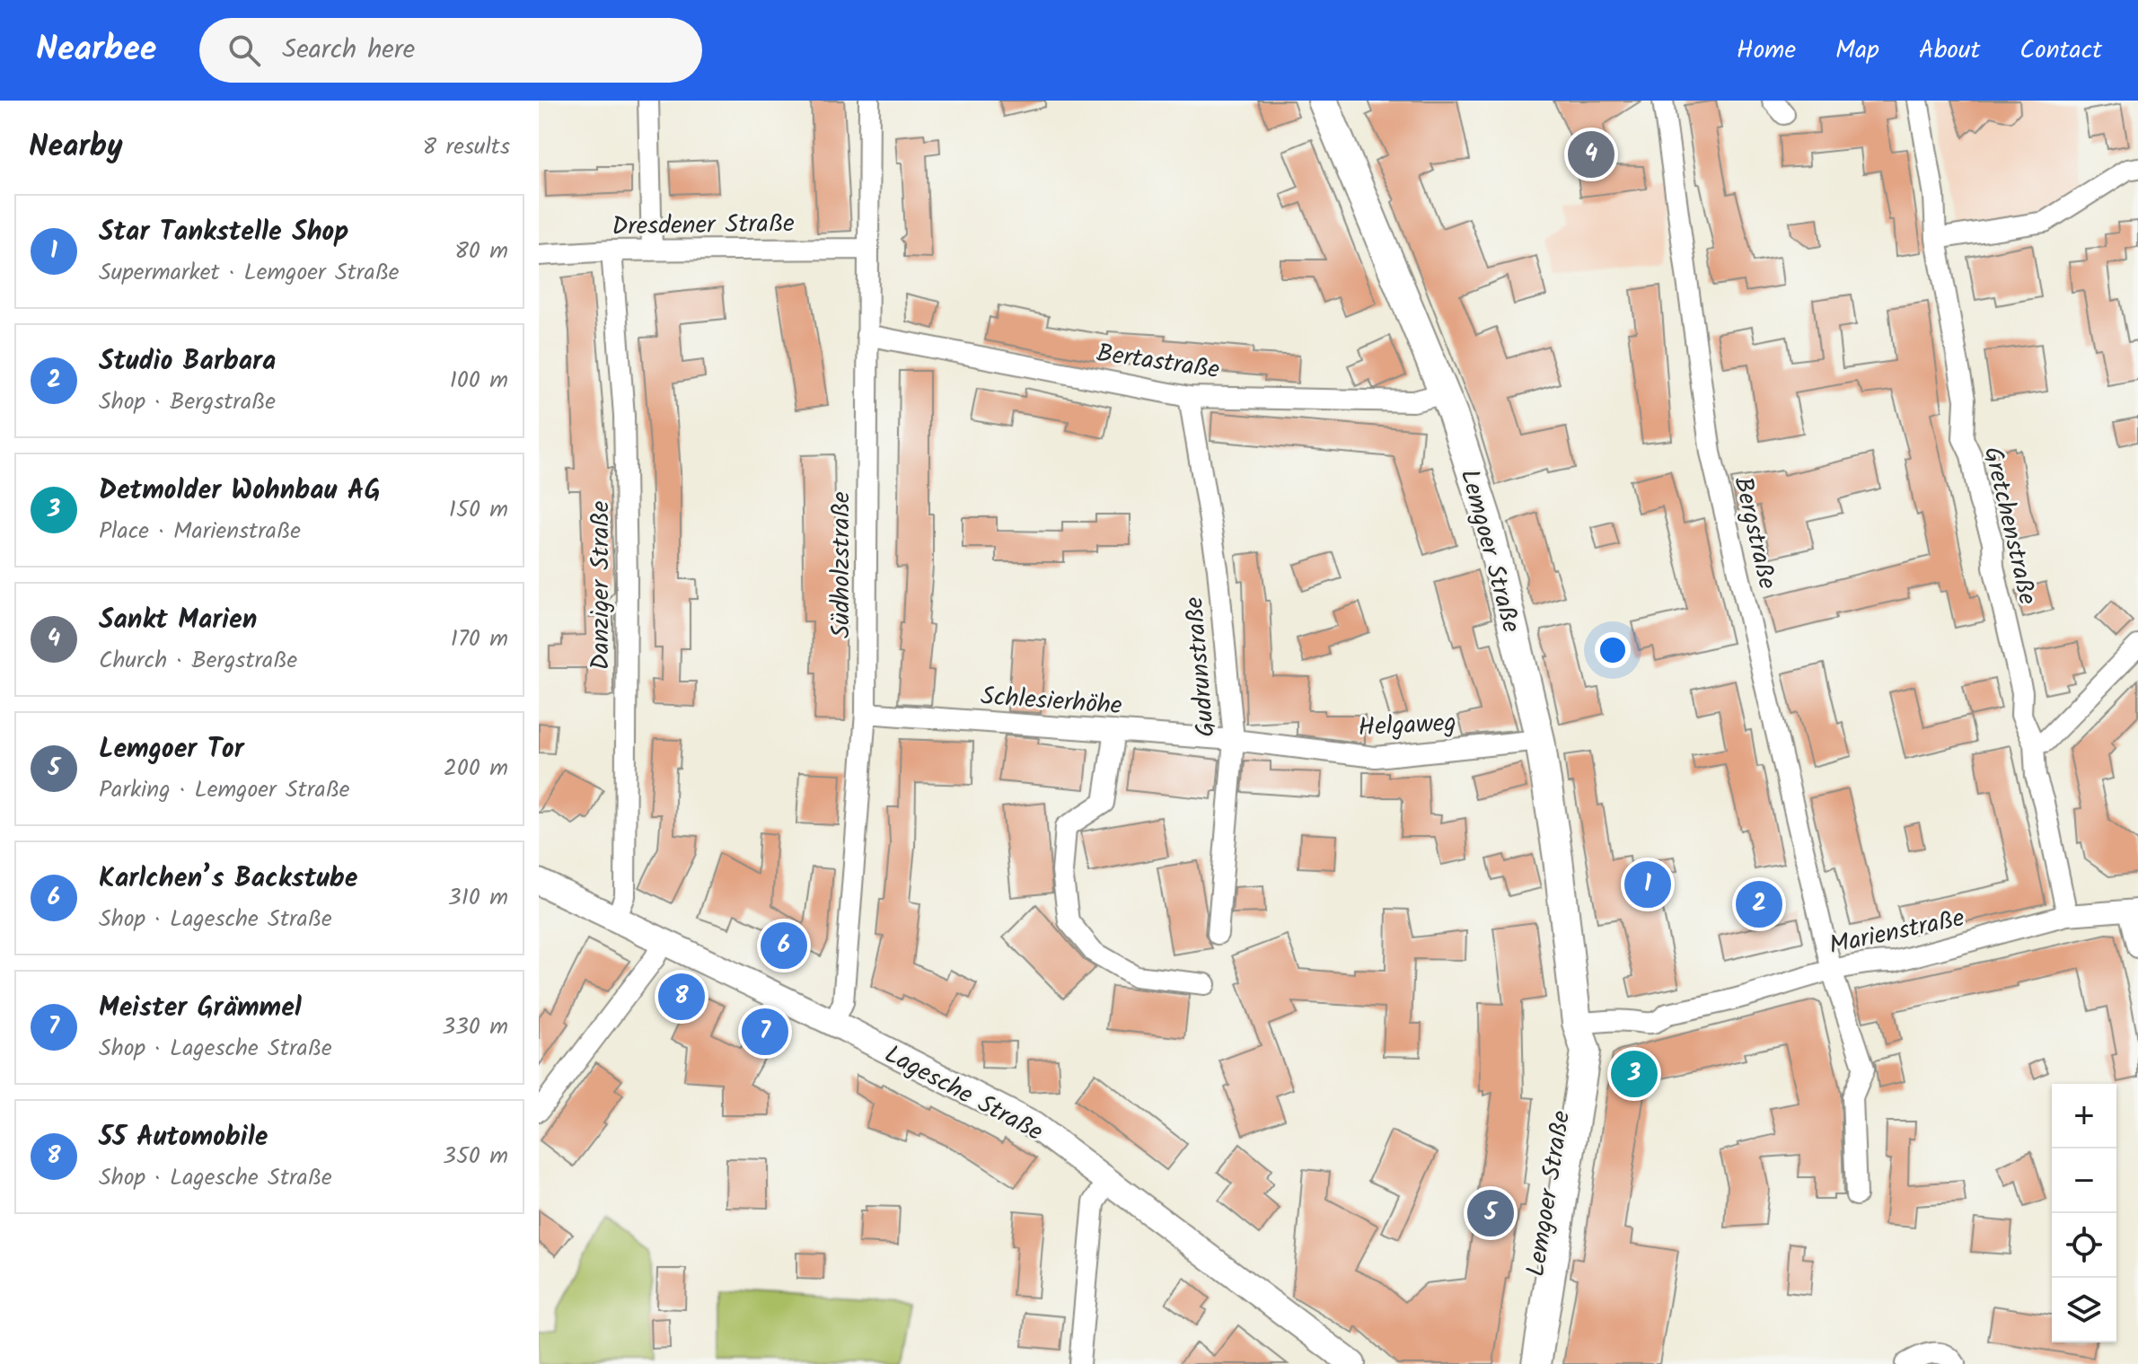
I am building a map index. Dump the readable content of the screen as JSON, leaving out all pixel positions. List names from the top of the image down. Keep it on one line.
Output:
{"streets":{"main road":["Lemgoer Straße"],"street":["Dresdener Straße","Bertastraße","Gretchenstraße","Bergstraße","Südholzstraße","Danziger Straße","Gudrunstraße","Schlesierhöhe","Helgaweg","Marienstraße","Lagesche Straße"]},"crossings":[["Dresdener Straße","Südholzstraße"],["Dresdener Straße","Danziger Straße"],["Bertastraße","Lemgoer Straße"],["Bertastraße","Südholzstraße"],["Bertastraße","Gudrunstraße"],["Gretchenstraße","Marienstraße"],["Bergstraße","Marienstraße"],["Lemgoer Straße","Helgaweg"],["Lemgoer Straße","Marienstraße"],["Südholzstraße","Schlesierhöhe"],["Südholzstraße","Lagesche Straße"],["Danziger Straße","Lagesche Straße"],["Gudrunstraße","Schlesierhöhe"],["Gudrunstraße","Helgaweg"],["Schlesierhöhe","Helgaweg"]],"page":{"header":"Nearbee","search":"Search here","nav":["Home","Map","About","Contact"],"heading":["Nearby","8 results"],"pins":["4","1","2","6","8","7","3","5"],"list":[{"mark":"1","name":"Star Tankstelle Shop","note":"Supermarket · Lemgoer Straße","value":"80 m"},{"mark":"2","name":"Studio Barbara","note":"Shop · Bergstraße","value":"100 m"},{"mark":"3","name":"Detmolder Wohnbau AG","note":"Place · Marienstraße","value":"150 m"},{"mark":"4","name":"Sankt Marien","note":"Church · Bergstraße","value":"170 m"},{"mark":"5","name":"Lemgoer Tor","note":"Parking · Lemgoer Straße","value":"200 m"},{"mark":"6","name":"Karlchen’s Backstube","note":"Shop · Lagesche Straße","value":"310 m"},{"mark":"7","name":"Meister Grämmel","note":"Shop · Lagesche Straße","value":"330 m"},{"mark":"8","name":"55 Automobile","note":"Shop · Lagesche Straße","value":"350 m"}],"map_buttons":["+","−"]}}
